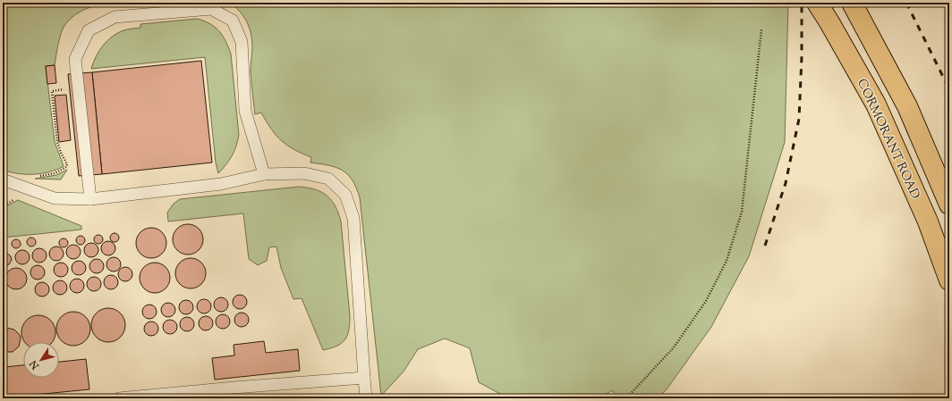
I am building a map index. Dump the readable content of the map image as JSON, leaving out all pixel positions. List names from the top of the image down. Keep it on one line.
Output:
{"streets":{"main road":["CORMORANT ROAD"]},"north":"bottom left"}
